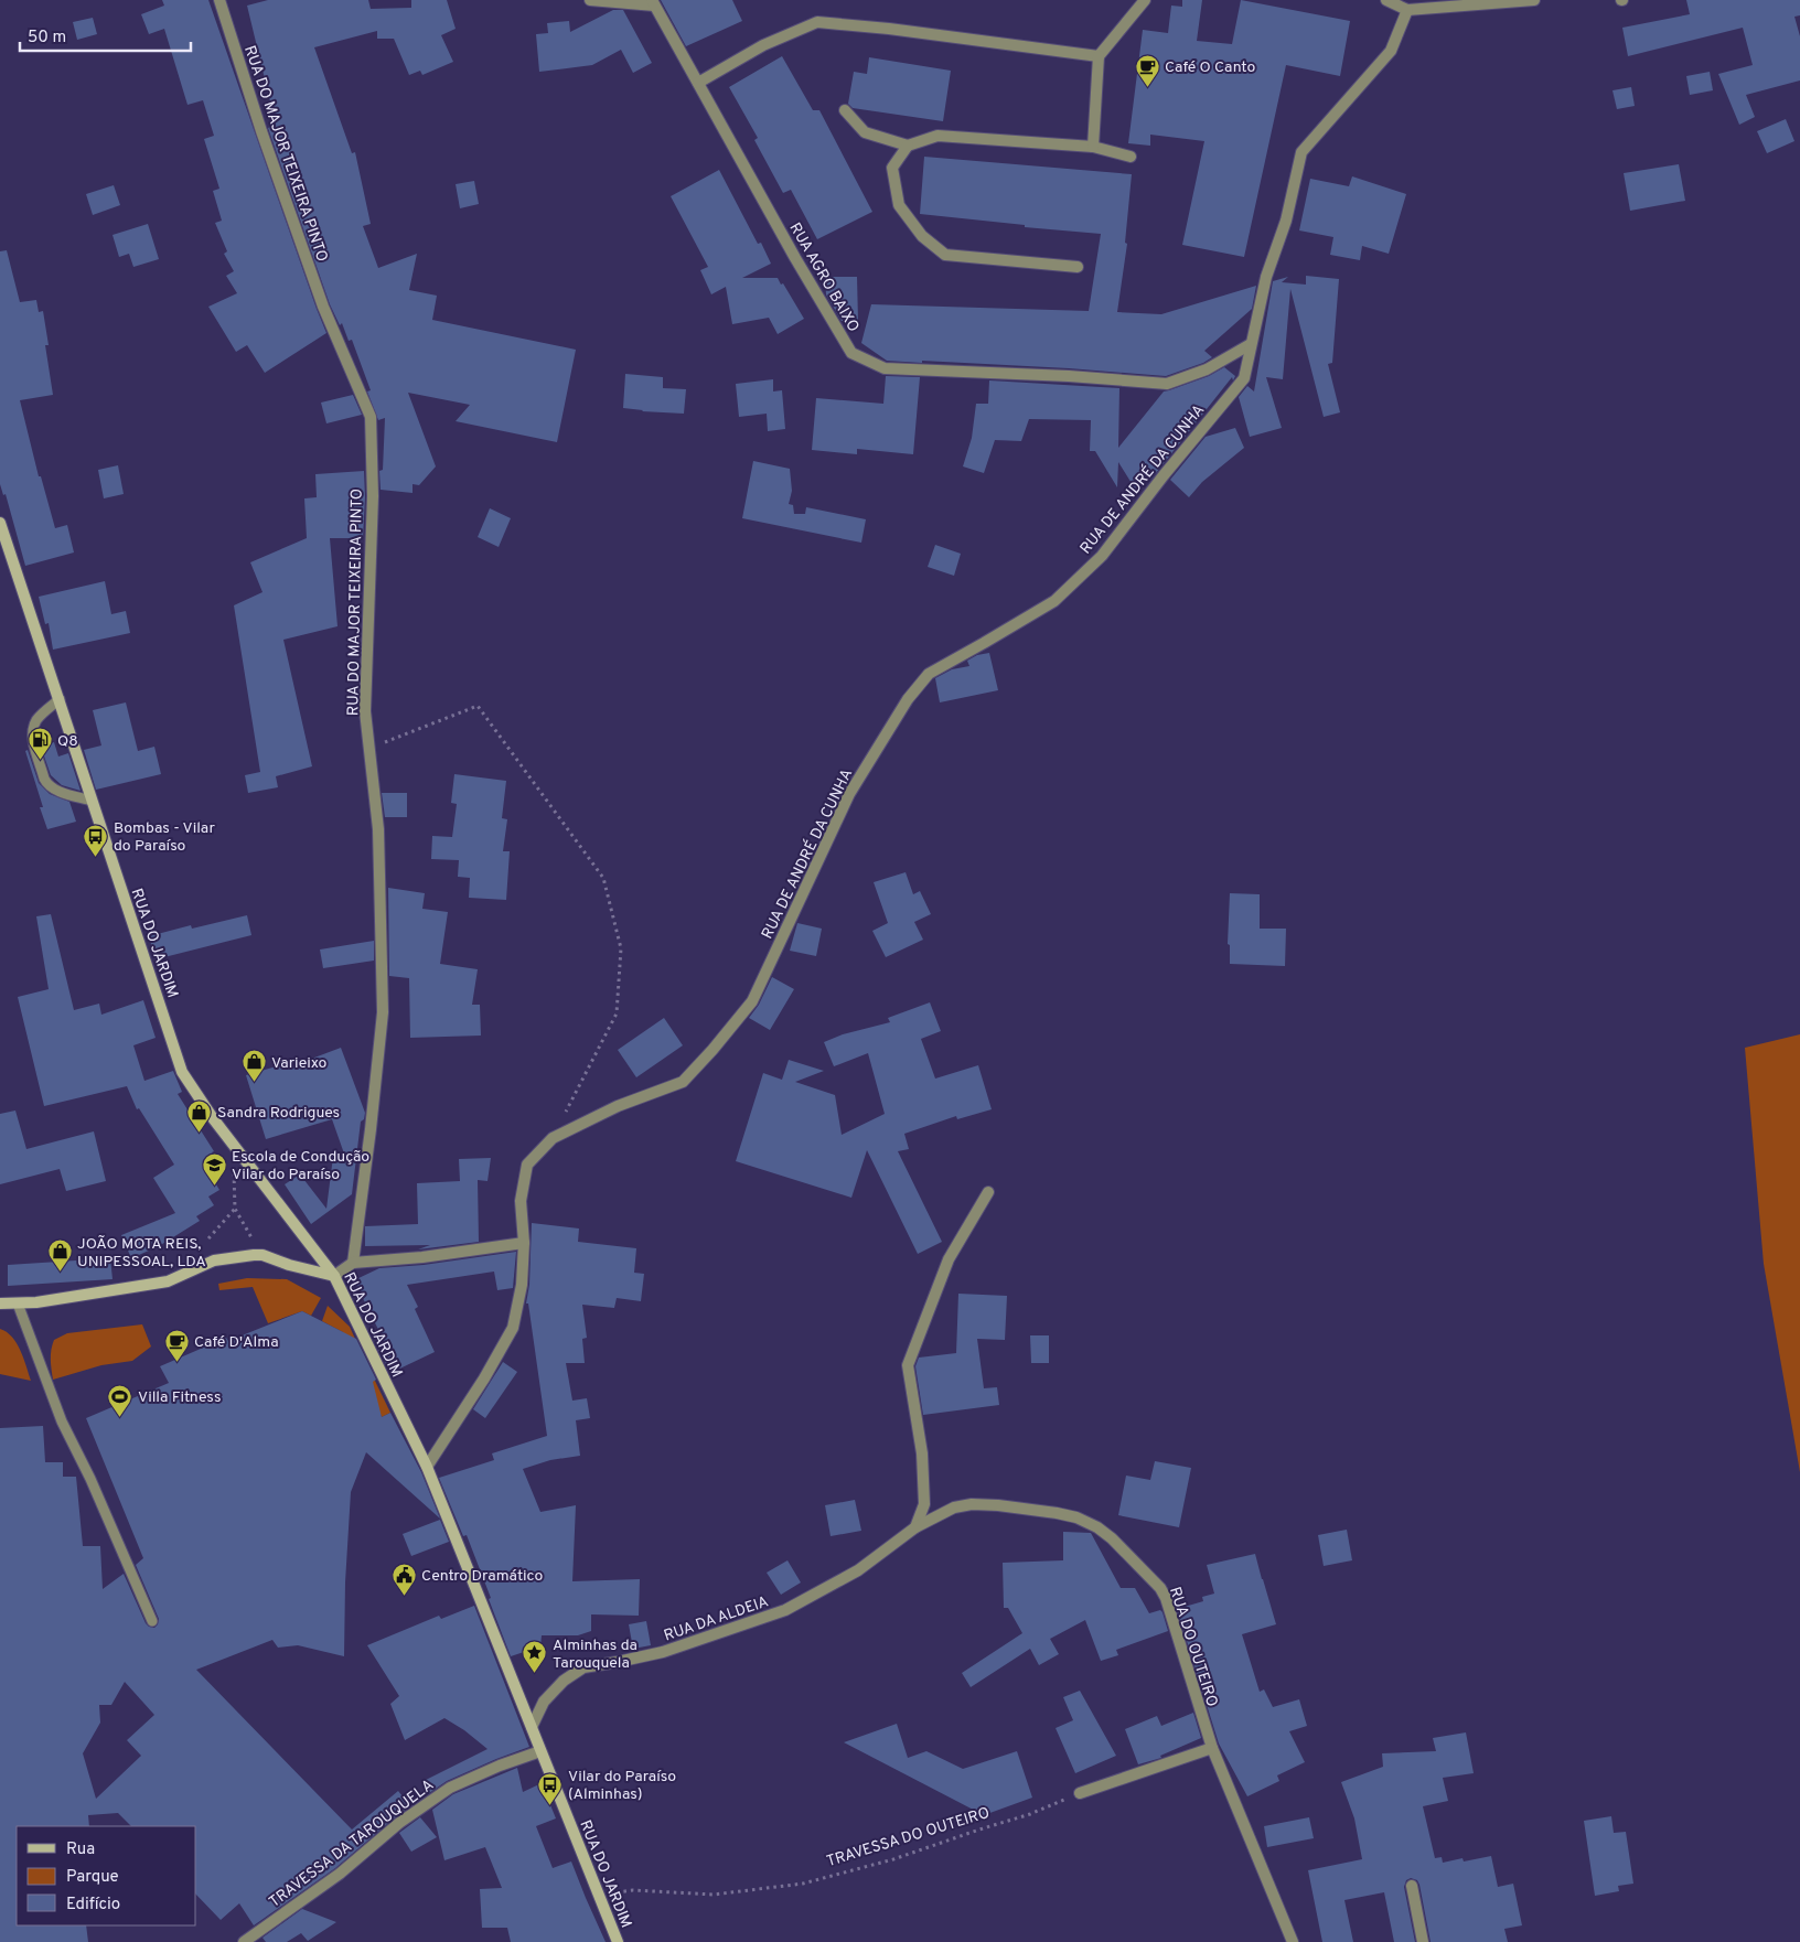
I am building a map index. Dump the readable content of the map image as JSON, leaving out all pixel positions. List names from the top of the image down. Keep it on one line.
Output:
{"streets":{"main road":["RUA DO JARDIM"],"street":["RUA DO MAJOR TEIXEIRA PINTO","RUA AGRO BAIXO","RUA DE ANDRÉ DA CUNHA","RUA DA ALDEIA","RUA DO OUTEIRO","TRAVESSA DA TAROUQUELA"],"path":["TRAVESSA DO OUTEIRO"]},"crossings":[["RUA AGRO BAIXO","RUA DE ANDRÉ DA CUNHA"],["RUA DE ANDRÉ DA CUNHA","RUA DO JARDIM"],["RUA DO JARDIM","RUA DA ALDEIA"],["RUA DO JARDIM","TRAVESSA DO OUTEIRO"],["RUA DO JARDIM","TRAVESSA DA TAROUQUELA"],["RUA DA ALDEIA","RUA DO OUTEIRO"]],"places":{"cafe":["Café O Canto","Café D'Alma"],"fuel station":["Q8"],"bus stop":["Bombas - Vilar do Paraíso","Vilar do Paraíso (Alminhas)"],"shop":["Varieixo","Sandra Rodrigues","JOÃO MOTA REIS, UNIPESSOAL, LDA"],"school or university":["Escola de Condução Vilar do Paraíso"],"sports":["Villa Fitness"],"public building":["Centro Dramático"],"place":["Alminhas da Tarouquela"]},"legend":["Rua","Parque","Edifício"],"scale_bar":"50 m"}
